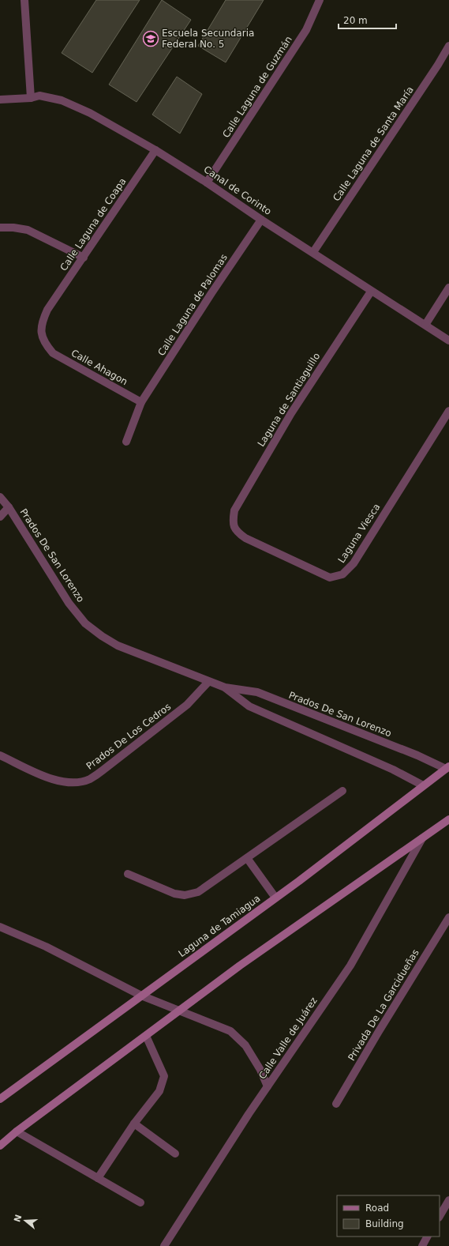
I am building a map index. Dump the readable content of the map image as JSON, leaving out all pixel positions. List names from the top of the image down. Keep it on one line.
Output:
{"streets":{"main road":["Laguna de Tamiagua"],"street":["Calle Laguna de Guzmán","Calle Laguna de Santa María","Canal de Corinto","Calle Laguna de Coapa","Calle Laguna de Palomas","Calle Ahagon","Laguna de Santiaguillo","Laguna Viesca","Prados De San Lorenzo","Prados De Los Cedros","Privada De La Garcidueñas","Calle Valle de Juárez"]},"crossings":[["Calle Laguna de Guzmán","Canal de Corinto"],["Calle Laguna de Santa María","Canal de Corinto"],["Canal de Corinto","Calle Laguna de Coapa"],["Canal de Corinto","Calle Laguna de Palomas"],["Canal de Corinto","Laguna de Santiaguillo"],["Calle Laguna de Coapa","Calle Ahagon"],["Calle Laguna de Palomas","Calle Ahagon"],["Laguna de Santiaguillo","Laguna Viesca"],["Prados De San Lorenzo","Prados De Los Cedros"],["Prados De San Lorenzo","Laguna de Tamiagua"]],"places":{"school or university":["Escuela Secundaria Federal No. 5"]},"legend":["Road","Building"],"scale_bar":"20 m","north":"left"}
